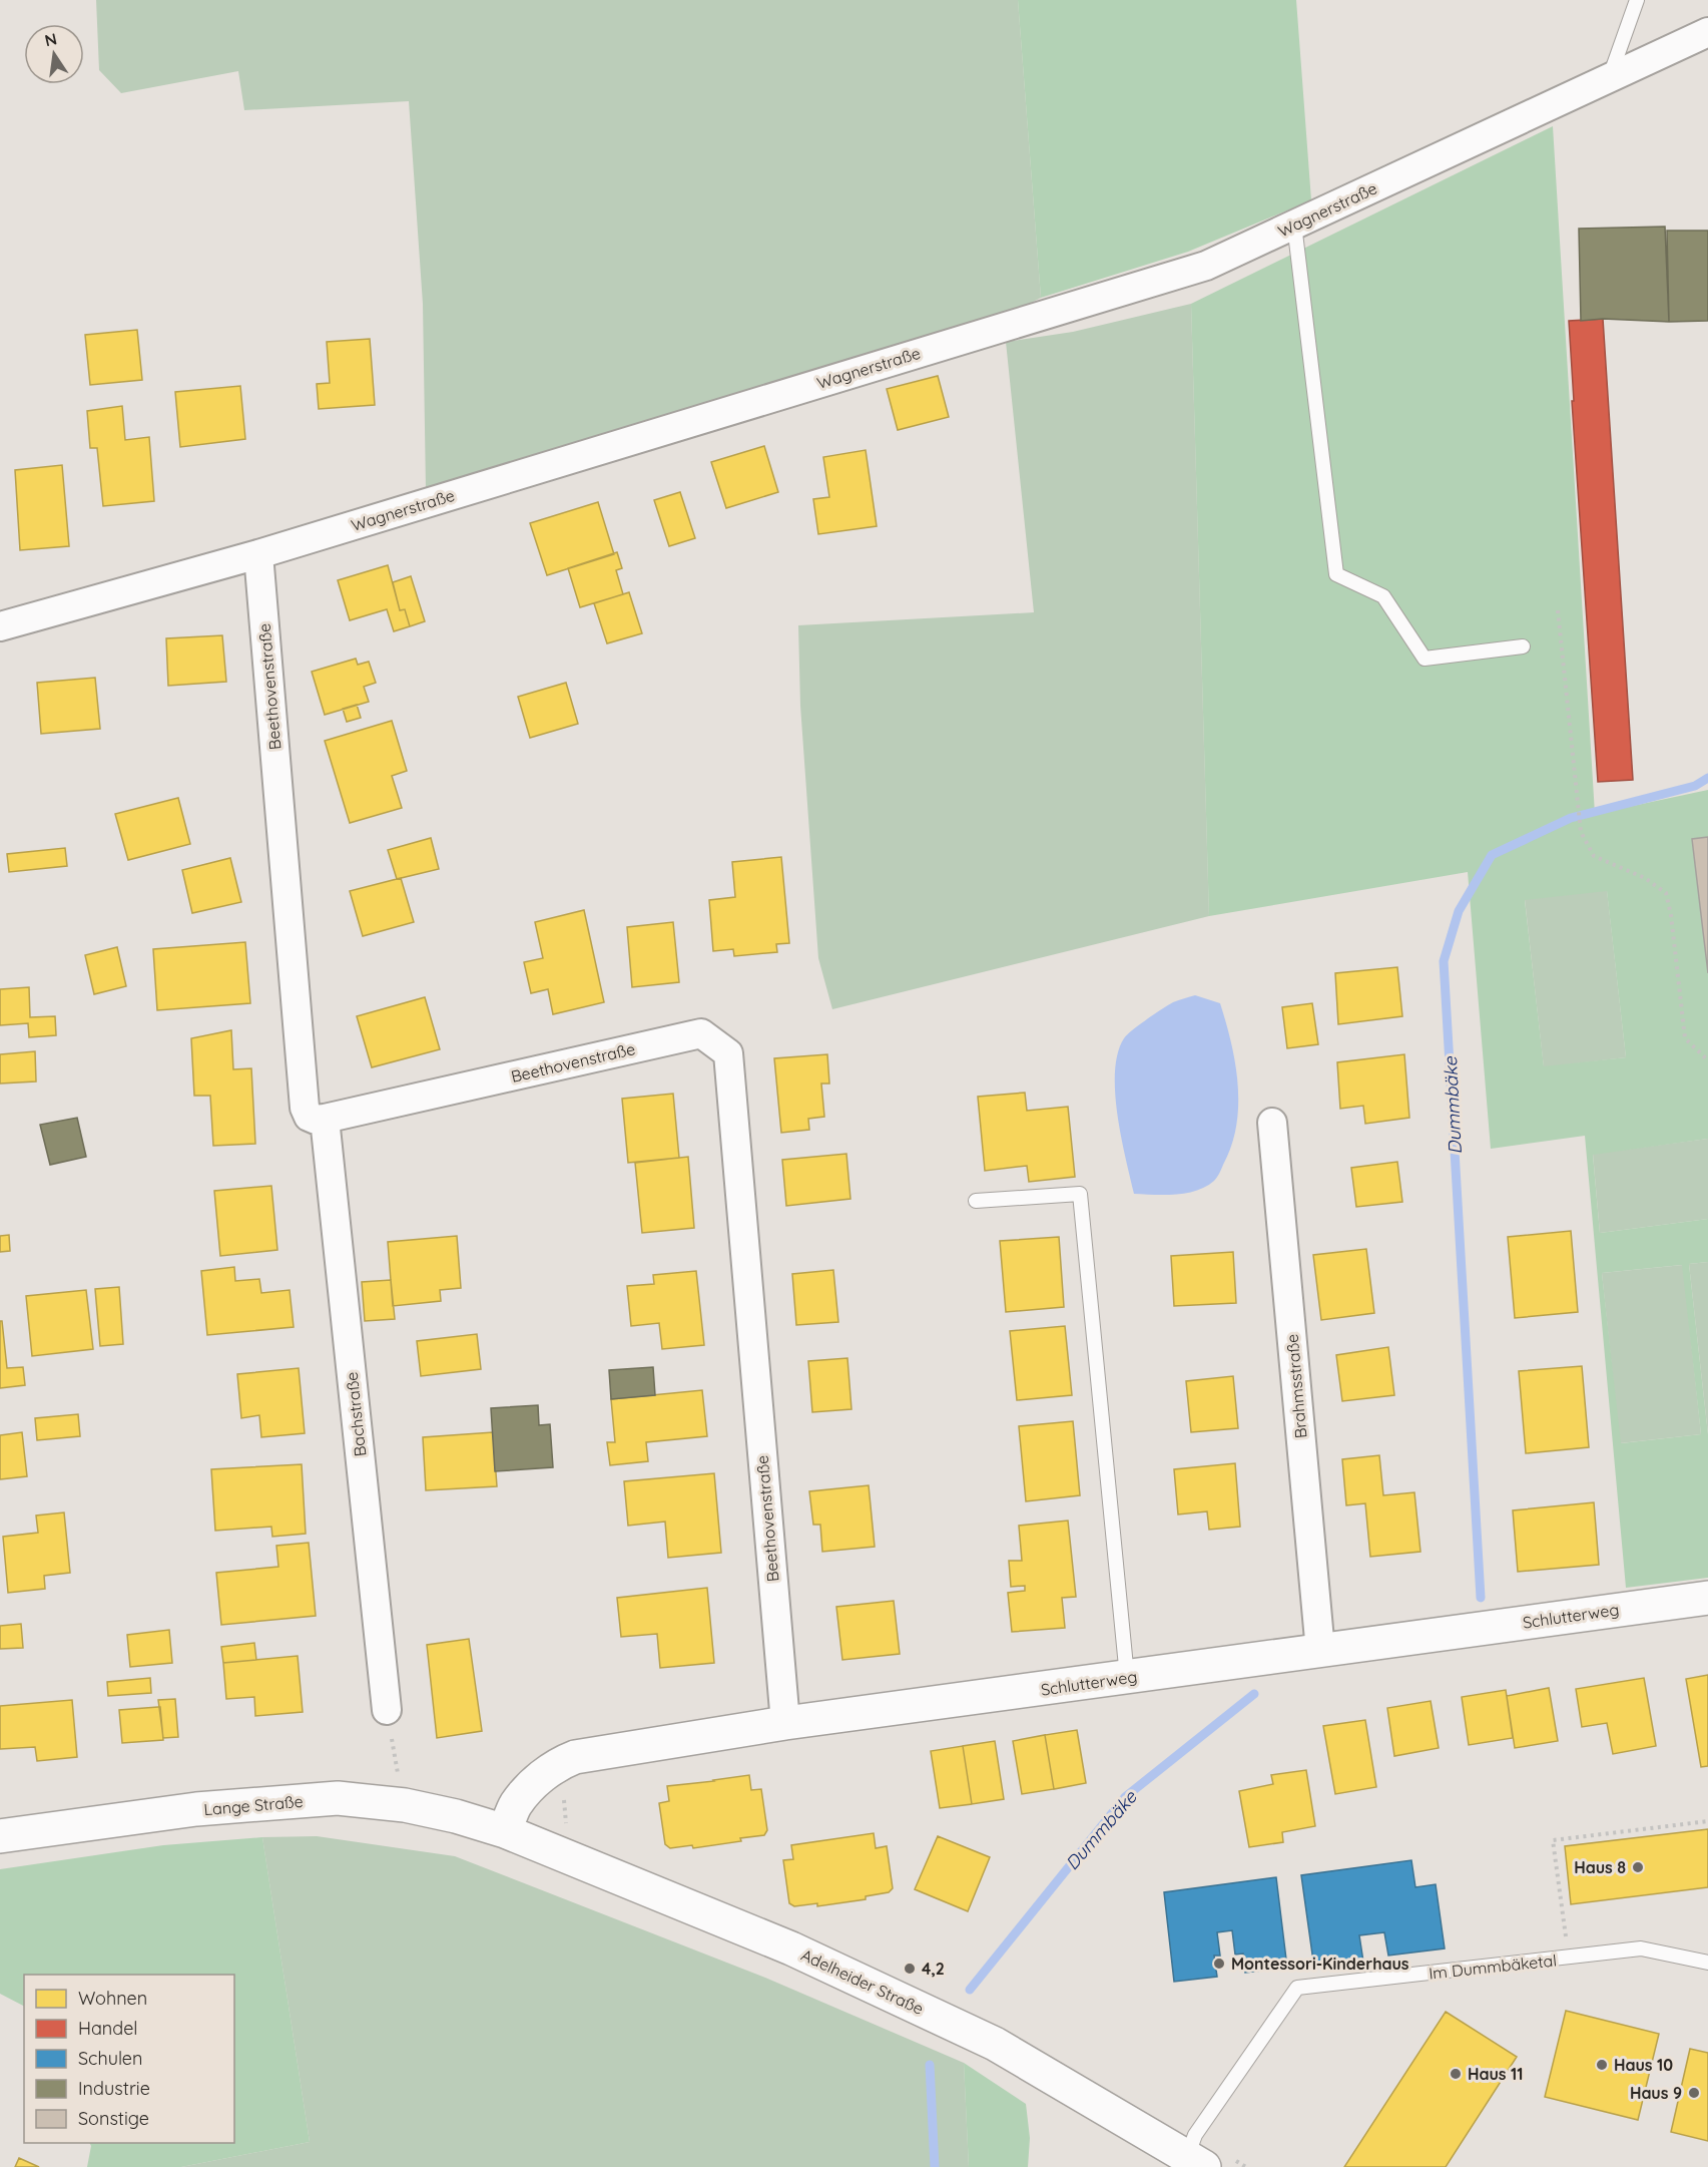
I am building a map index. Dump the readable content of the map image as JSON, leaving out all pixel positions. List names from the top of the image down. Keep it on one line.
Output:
{"streets":{"street":["Wagnerstraße","Beethovenstraße","Brahmsstraße","Bachstraße","Schlutterweg","Lange Straße","Adelheider Straße"],"lane":["Im Dummbäketal"]},"crossings":[["Wagnerstraße","Beethovenstraße"],["Beethovenstraße","Bachstraße"],["Beethovenstraße","Schlutterweg"],["Brahmsstraße","Schlutterweg"],["Schlutterweg","Lange Straße"],["Schlutterweg","Adelheider Straße"],["Lange Straße","Adelheider Straße"],["Im Dummbäketal","Adelheider Straße"]],"water":["Dummbäke"],"places":["Haus 8","Montessori-Kinderhaus","4,2","Haus 10","Haus 11","Haus 9"],"legend":["Wohnen","Handel","Schulen","Industrie","Sonstige"],"north":"top"}
